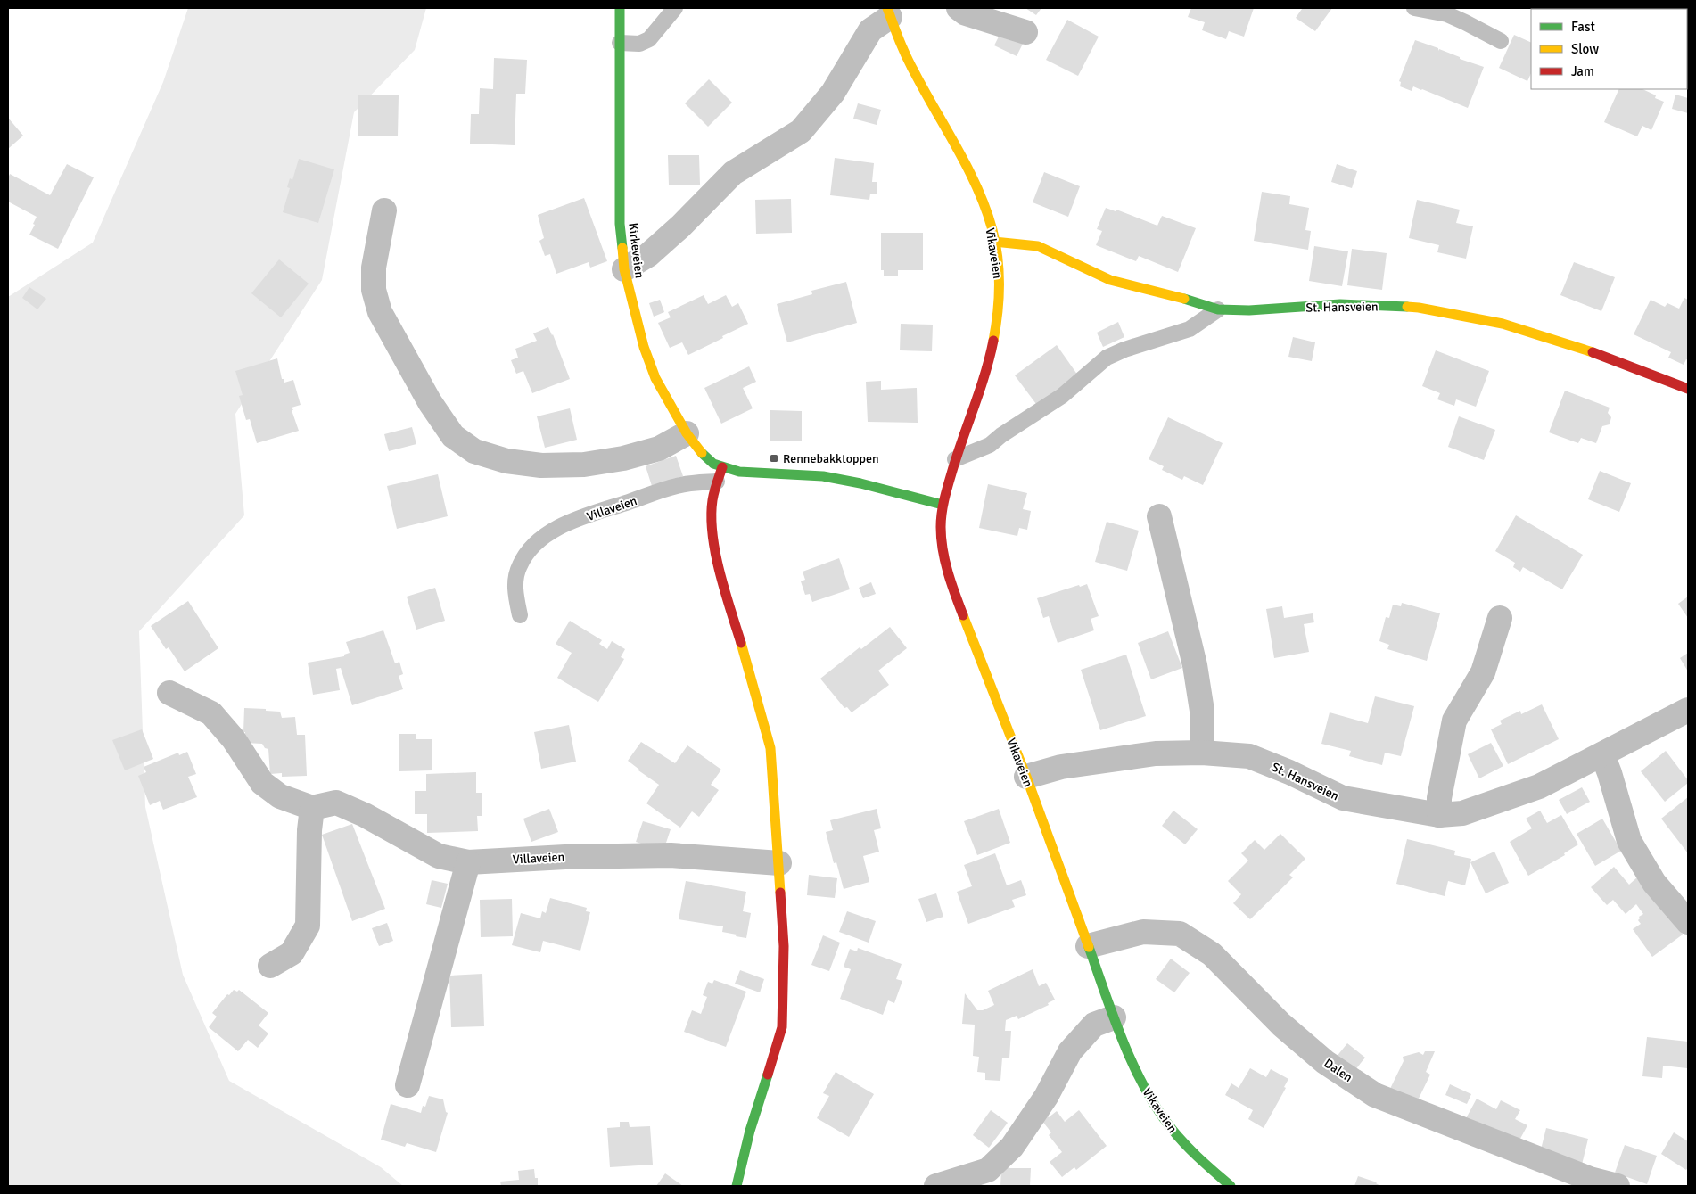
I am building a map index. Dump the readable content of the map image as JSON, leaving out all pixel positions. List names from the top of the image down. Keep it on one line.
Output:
{"streets":{"main road":["Kirkeveien","Vikaveien","St. Hansveien"],"street":["Villaveien","Dalen"]},"crossings":[["Kirkeveien","Vikaveien"],["Kirkeveien","Villaveien"],["Vikaveien","St. Hansveien"],["Vikaveien","Dalen"]],"places":{"transit":["Rennebakktoppen"]},"legend":["Fast","Slow","Jam"]}
